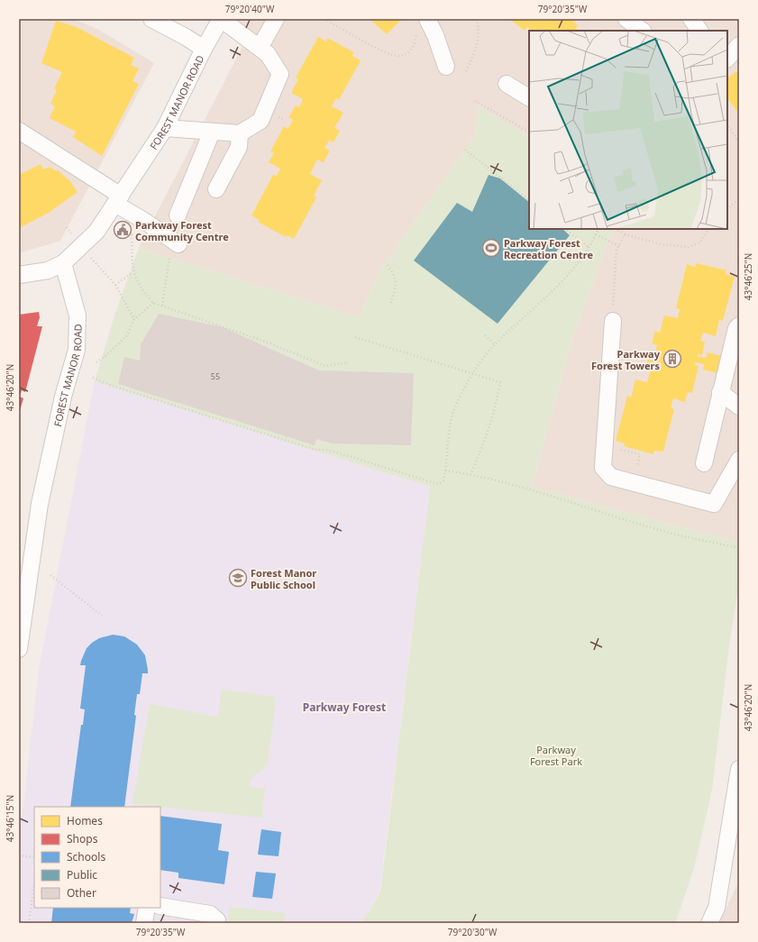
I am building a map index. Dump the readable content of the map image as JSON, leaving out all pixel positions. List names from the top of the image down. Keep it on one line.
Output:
{"streets":{"street":["FOREST MANOR ROAD"]},"districts":["Parkway Forest"],"parks":["Parkway Forest Park"],"places":{"public building":["Parkway Forest Community Centre"],"sports":["Parkway Forest Recreation Centre"],"building":["Parkway Forest Towers"],"school or university":["Forest Manor Public School"]},"house_numbers":["55"],"legend":["Homes","Shops","Schools","Public","Other"],"coordinates":["79°20'40\"W","79°20'35\"W","43°46'25\"N","43°46'20\"N","43°46'15\"N","79°20'30\"W"]}
